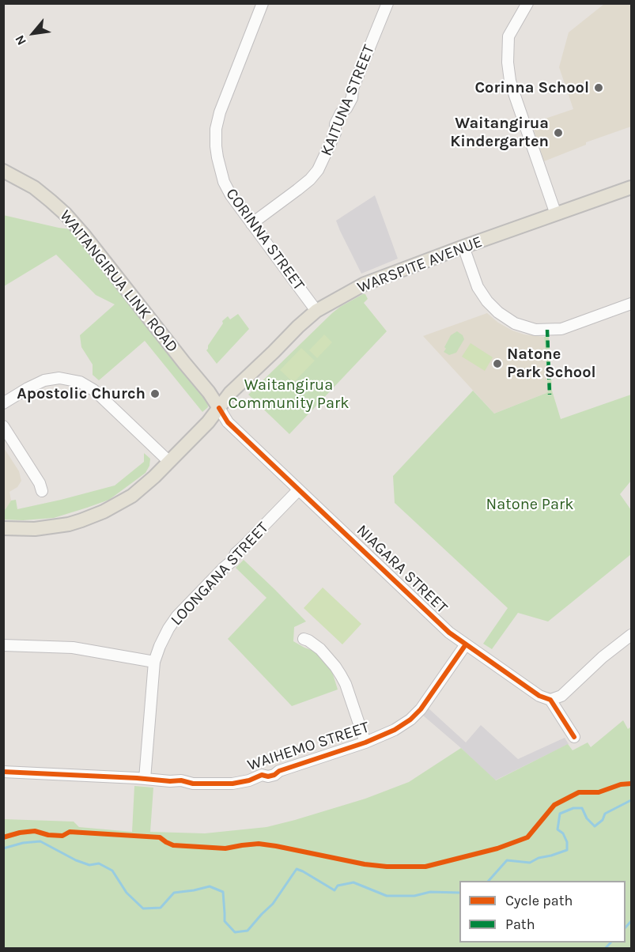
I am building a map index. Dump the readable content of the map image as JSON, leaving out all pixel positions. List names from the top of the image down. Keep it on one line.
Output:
{"streets":{"main road":["WARSPITE AVENUE","WAITANGIRUA LINK ROAD"],"street":["KAITUNA STREET","CORINNA STREET","NIAGARA STREET","LOONGANA STREET","WAIHEMO STREET"]},"crossings":[["KAITUNA STREET","CORINNA STREET"],["CORINNA STREET","WARSPITE AVENUE"],["WARSPITE AVENUE","WAITANGIRUA LINK ROAD"],["WARSPITE AVENUE","NIAGARA STREET"],["WAITANGIRUA LINK ROAD","NIAGARA STREET"],["NIAGARA STREET","LOONGANA STREET"],["NIAGARA STREET","WAIHEMO STREET"],["LOONGANA STREET","WAIHEMO STREET"]],"parks":["Waitangirua Community Park","Natone Park"],"places":["Corinna School","Waitangirua Kindergarten","Natone Park School","Apostolic Church"],"legend":["Cycle path","Path"],"north":"bottom left"}
